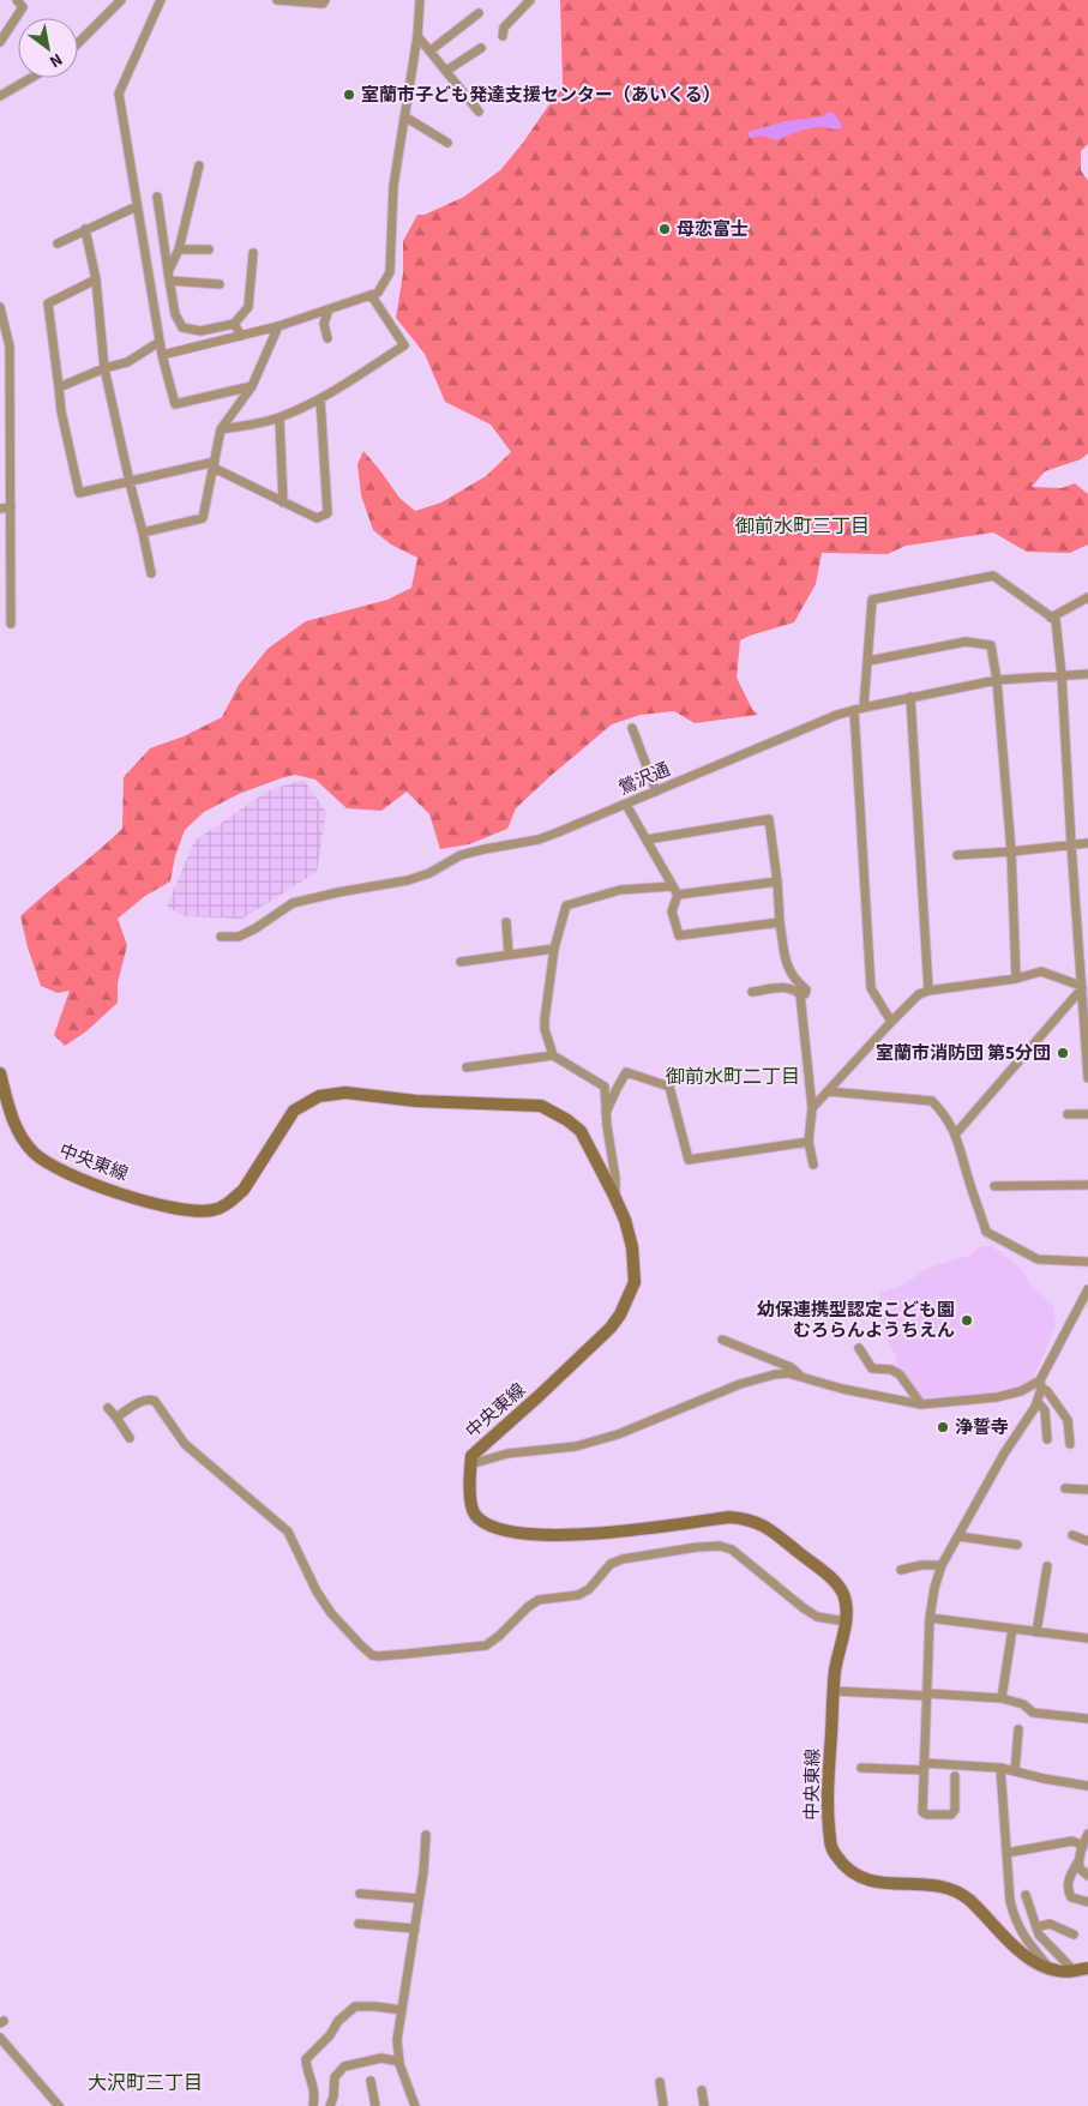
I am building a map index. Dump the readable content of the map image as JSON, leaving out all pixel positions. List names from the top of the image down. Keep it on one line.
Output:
{"streets":{"main road":["中央東線"],"street":["鶯沢通"]},"districts":["御前水町三丁目","御前水町二丁目","大沢町三丁目"],"places":["室蘭市子ども発達支援センター（あいくる）","母恋富士","室蘭市消防団 第5分団","幼保連携型認定こども園 むろらんようちえん","浄誓寺"],"north":"bottom right"}
